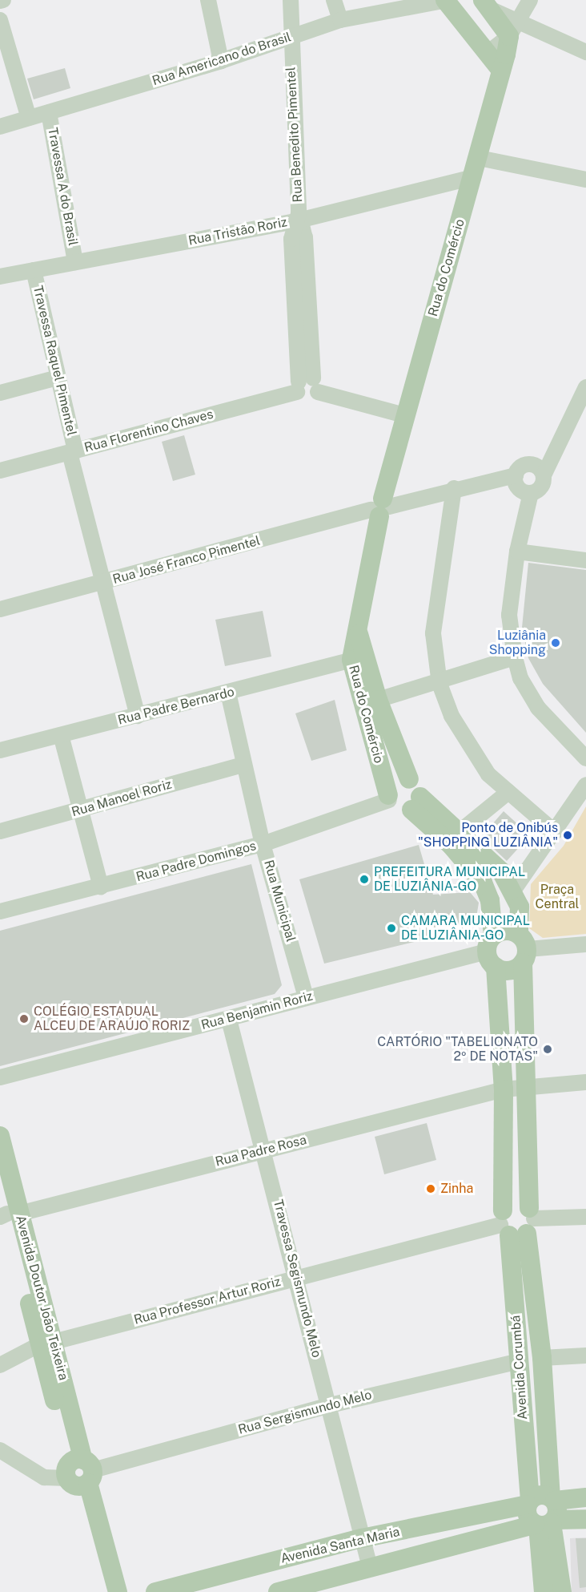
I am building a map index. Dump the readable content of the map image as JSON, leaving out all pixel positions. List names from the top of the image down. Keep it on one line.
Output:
{"streets":{"main road":["Rua do Comércio","Avenida Doutor João Teixeira","Avenida Corumbá","Avenida Santa Maria"],"street":["Rua Americano do Brasil","Rua Benedito Pimentel","Travessa A do Brasil","Rua Tristão Roriz","Travessa Raquel Pimentel","Rua Florentino Chaves","Rua José Franco Pimentel","Rua Padre Bernardo","Rua Manoel Roriz","Rua Padre Domingos","Rua Municipal","Rua Benjamin Roriz","Rua Padre Rosa","Travessa Segismundo Melo","Rua Professor Artur Roriz","Rua Sergismundo Melo"]},"crossings":[["Rua Americano do Brasil","Rua Benedito Pimentel"],["Rua Americano do Brasil","Travessa A do Brasil"],["Rua Benedito Pimentel","Rua Tristão Roriz"],["Rua Benedito Pimentel","Rua Florentino Chaves"],["Travessa A do Brasil","Rua Tristão Roriz"],["Rua Tristão Roriz","Rua do Comércio"],["Rua Tristão Roriz","Travessa Raquel Pimentel"],["Rua do Comércio","Rua José Franco Pimentel"],["Rua do Comércio","Rua Padre Bernardo"],["Rua do Comércio","Rua Padre Domingos"],["Rua do Comércio","Avenida Corumbá"],["Travessa Raquel Pimentel","Rua Florentino Chaves"],["Travessa Raquel Pimentel","Rua José Franco Pimentel"],["Travessa Raquel Pimentel","Rua Padre Bernardo"],["Rua Padre Bernardo","Rua Municipal"],["Rua Manoel Roriz","Rua Municipal"],["Rua Padre Domingos","Rua Municipal"],["Rua Padre Domingos","Avenida Corumbá"],["Rua Municipal","Rua Benjamin Roriz"],["Rua Benjamin Roriz","Travessa Segismundo Melo"],["Rua Benjamin Roriz","Avenida Corumbá"],["Rua Padre Rosa","Travessa Segismundo Melo"],["Rua Padre Rosa","Avenida Doutor João Teixeira"],["Rua Padre Rosa","Avenida Corumbá"],["Travessa Segismundo Melo","Rua Professor Artur Roriz"],["Travessa Segismundo Melo","Rua Sergismundo Melo"],["Travessa Segismundo Melo","Avenida Santa Maria"],["Avenida Doutor João Teixeira","Rua Professor Artur Roriz"],["Avenida Doutor João Teixeira","Rua Sergismundo Melo"],["Rua Professor Artur Roriz","Avenida Corumbá"],["Avenida Corumbá","Rua Sergismundo Melo"],["Avenida Corumbá","Avenida Santa Maria"]],"parks":["Praça Central"],"places":["Luziânia Shopping","Ponto de Onibús \"SHOPPING LUZIÂNIA\"","PREFEITURA MUNICIPAL DE LUZIÂNIA-GO","CAMARA MUNICIPAL DE LUZIÂNIA-GO","COLÉGIO ESTADUAL ALCEU DE ARAÚJO RORIZ","CARTÓRIO \"TABELIONATO 2º DE NOTAS\"","Zinha"]}
